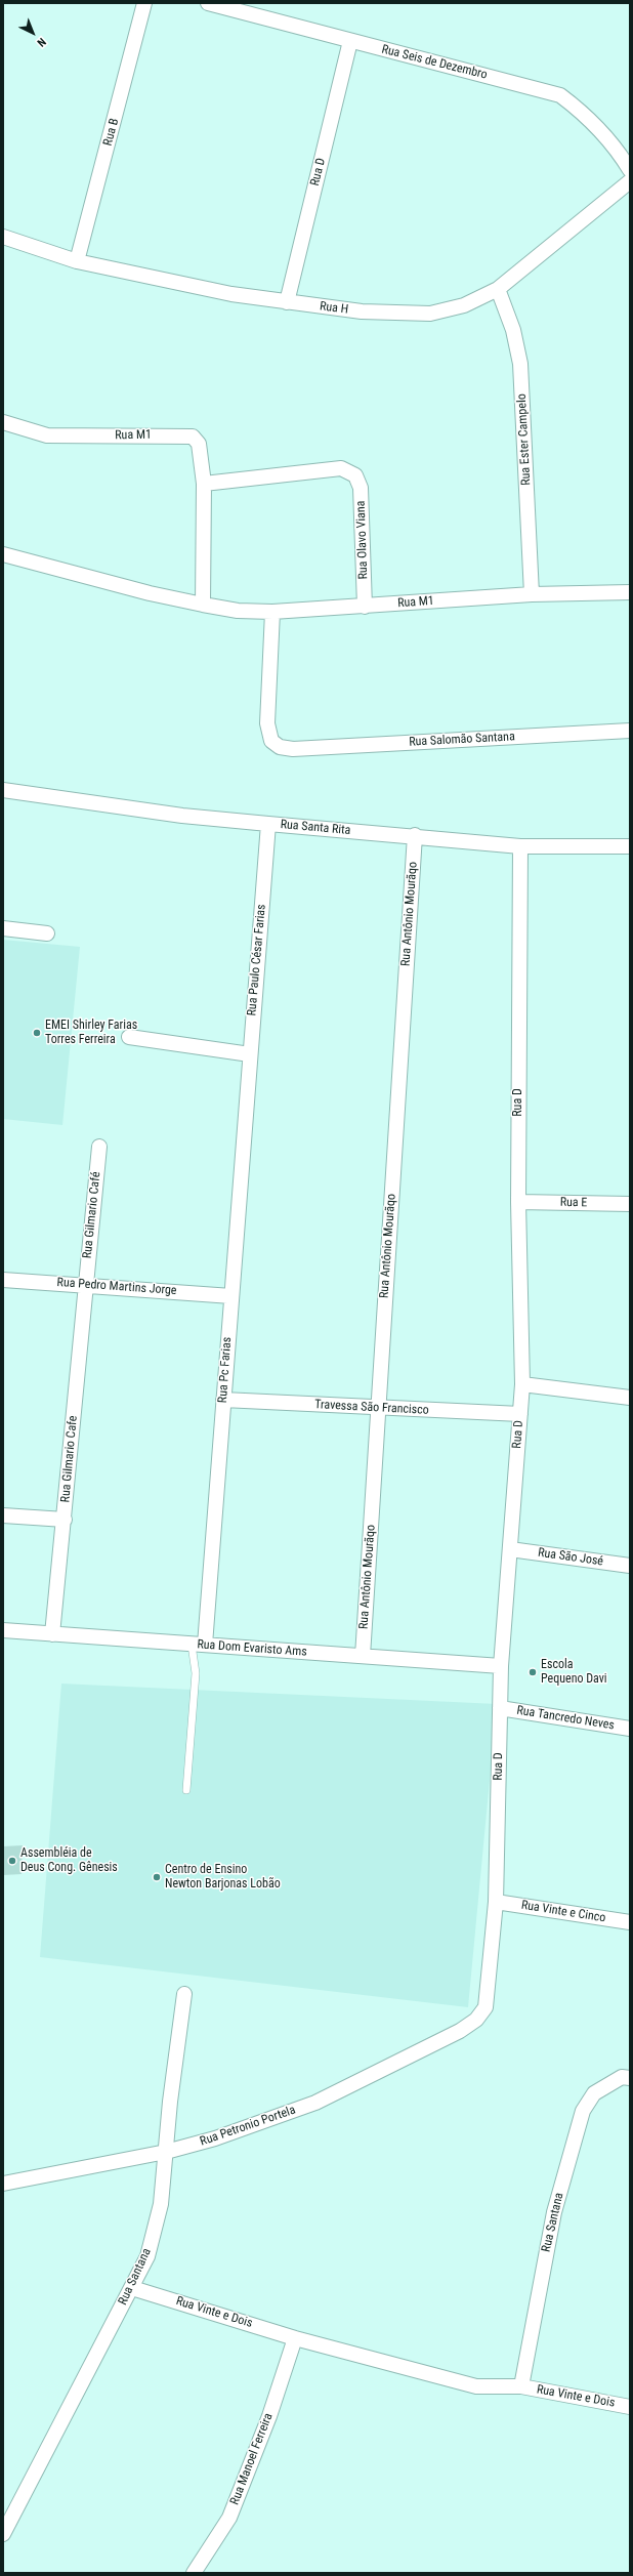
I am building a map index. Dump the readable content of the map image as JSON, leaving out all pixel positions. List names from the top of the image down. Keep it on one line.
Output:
{"streets":{"street":["Rua Seis de Dezembro","Rua B","Rua D","Rua H","Rua M1","Rua Ester Campelo","Rua Olavo Viana","Rua Salomão Santana","Rua Santa Rita","Rua Antônio Mourãqo","Rua Paulo César Farias","Rua E","Rua Gilmario Café","Rua Pedro Martins Jorge","Rua Pc Farias","Travessa São Francisco","Rua Gilmario Cafe","Rua São José","Rua Dom Evaristo Ams","Rua Tancredo Neves","Rua Vinte e Cinco","Rua Petronio Portela","Rua Santana","Rua Vinte e Dois","Rua Manoel Ferreira"]},"crossings":[["Rua Seis de Dezembro","Rua D"],["Rua B","Rua H"],["Rua D","Rua H"],["Rua D","Rua Santa Rita"],["Rua D","Rua E"],["Rua D","Travessa São Francisco"],["Rua D","Rua São José"],["Rua D","Rua Dom Evaristo Ams"],["Rua D","Rua Tancredo Neves"],["Rua D","Rua Vinte e Cinco"],["Rua D","Rua Petronio Portela"],["Rua H","Rua Ester Campelo"],["Rua M1","Rua Ester Campelo"],["Rua M1","Rua Olavo Viana"],["Rua M1","Rua Salomão Santana"],["Rua Santa Rita","Rua Antônio Mourãqo"],["Rua Santa Rita","Rua Paulo César Farias"],["Rua Antônio Mourãqo","Travessa São Francisco"],["Rua Antônio Mourãqo","Rua Dom Evaristo Ams"],["Rua Paulo César Farias","Rua Pc Farias"],["Rua Gilmario Café","Rua Pedro Martins Jorge"],["Rua Gilmario Café","Rua Gilmario Cafe"],["Rua Pedro Martins Jorge","Rua Pc Farias"],["Rua Pedro Martins Jorge","Rua Gilmario Cafe"],["Rua Pc Farias","Travessa São Francisco"],["Rua Pc Farias","Rua Dom Evaristo Ams"],["Rua Gilmario Cafe","Rua Dom Evaristo Ams"],["Rua Petronio Portela","Rua Santana"],["Rua Santana","Rua Vinte e Dois"],["Rua Vinte e Dois","Rua Manoel Ferreira"]],"places":["EMEI Shirley Farias Torres Ferreira","Escola Pequeno Davi","Assembléia de Deus Cong. Gênesis","Centro de Ensino Newton Barjonas Lobão"],"north":"bottom right"}
